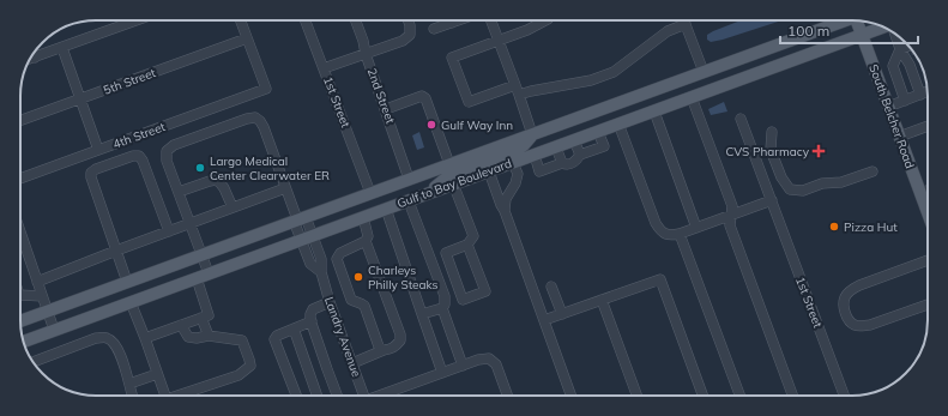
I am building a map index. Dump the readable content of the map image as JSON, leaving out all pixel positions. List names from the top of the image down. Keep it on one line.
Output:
{"streets":{"main road":["South Belcher Road","Gulf to Bay Boulevard"],"street":["5th Street","2nd Street","1st Street","4th Street","Landry Avenue"]},"crossings":[["5th Street","4th Street"],["2nd Street","Gulf to Bay Boulevard"],["1st Street","Gulf to Bay Boulevard"],["South Belcher Road","Gulf to Bay Boulevard"],["Gulf to Bay Boulevard","Landry Avenue"]],"places":{"other":["Gulf Way Inn","Largo Medical Center Clearwater ER","Pizza Hut","Charleys Philly Steaks"],"health":["CVS Pharmacy"]},"scale_bar":"100 m"}
